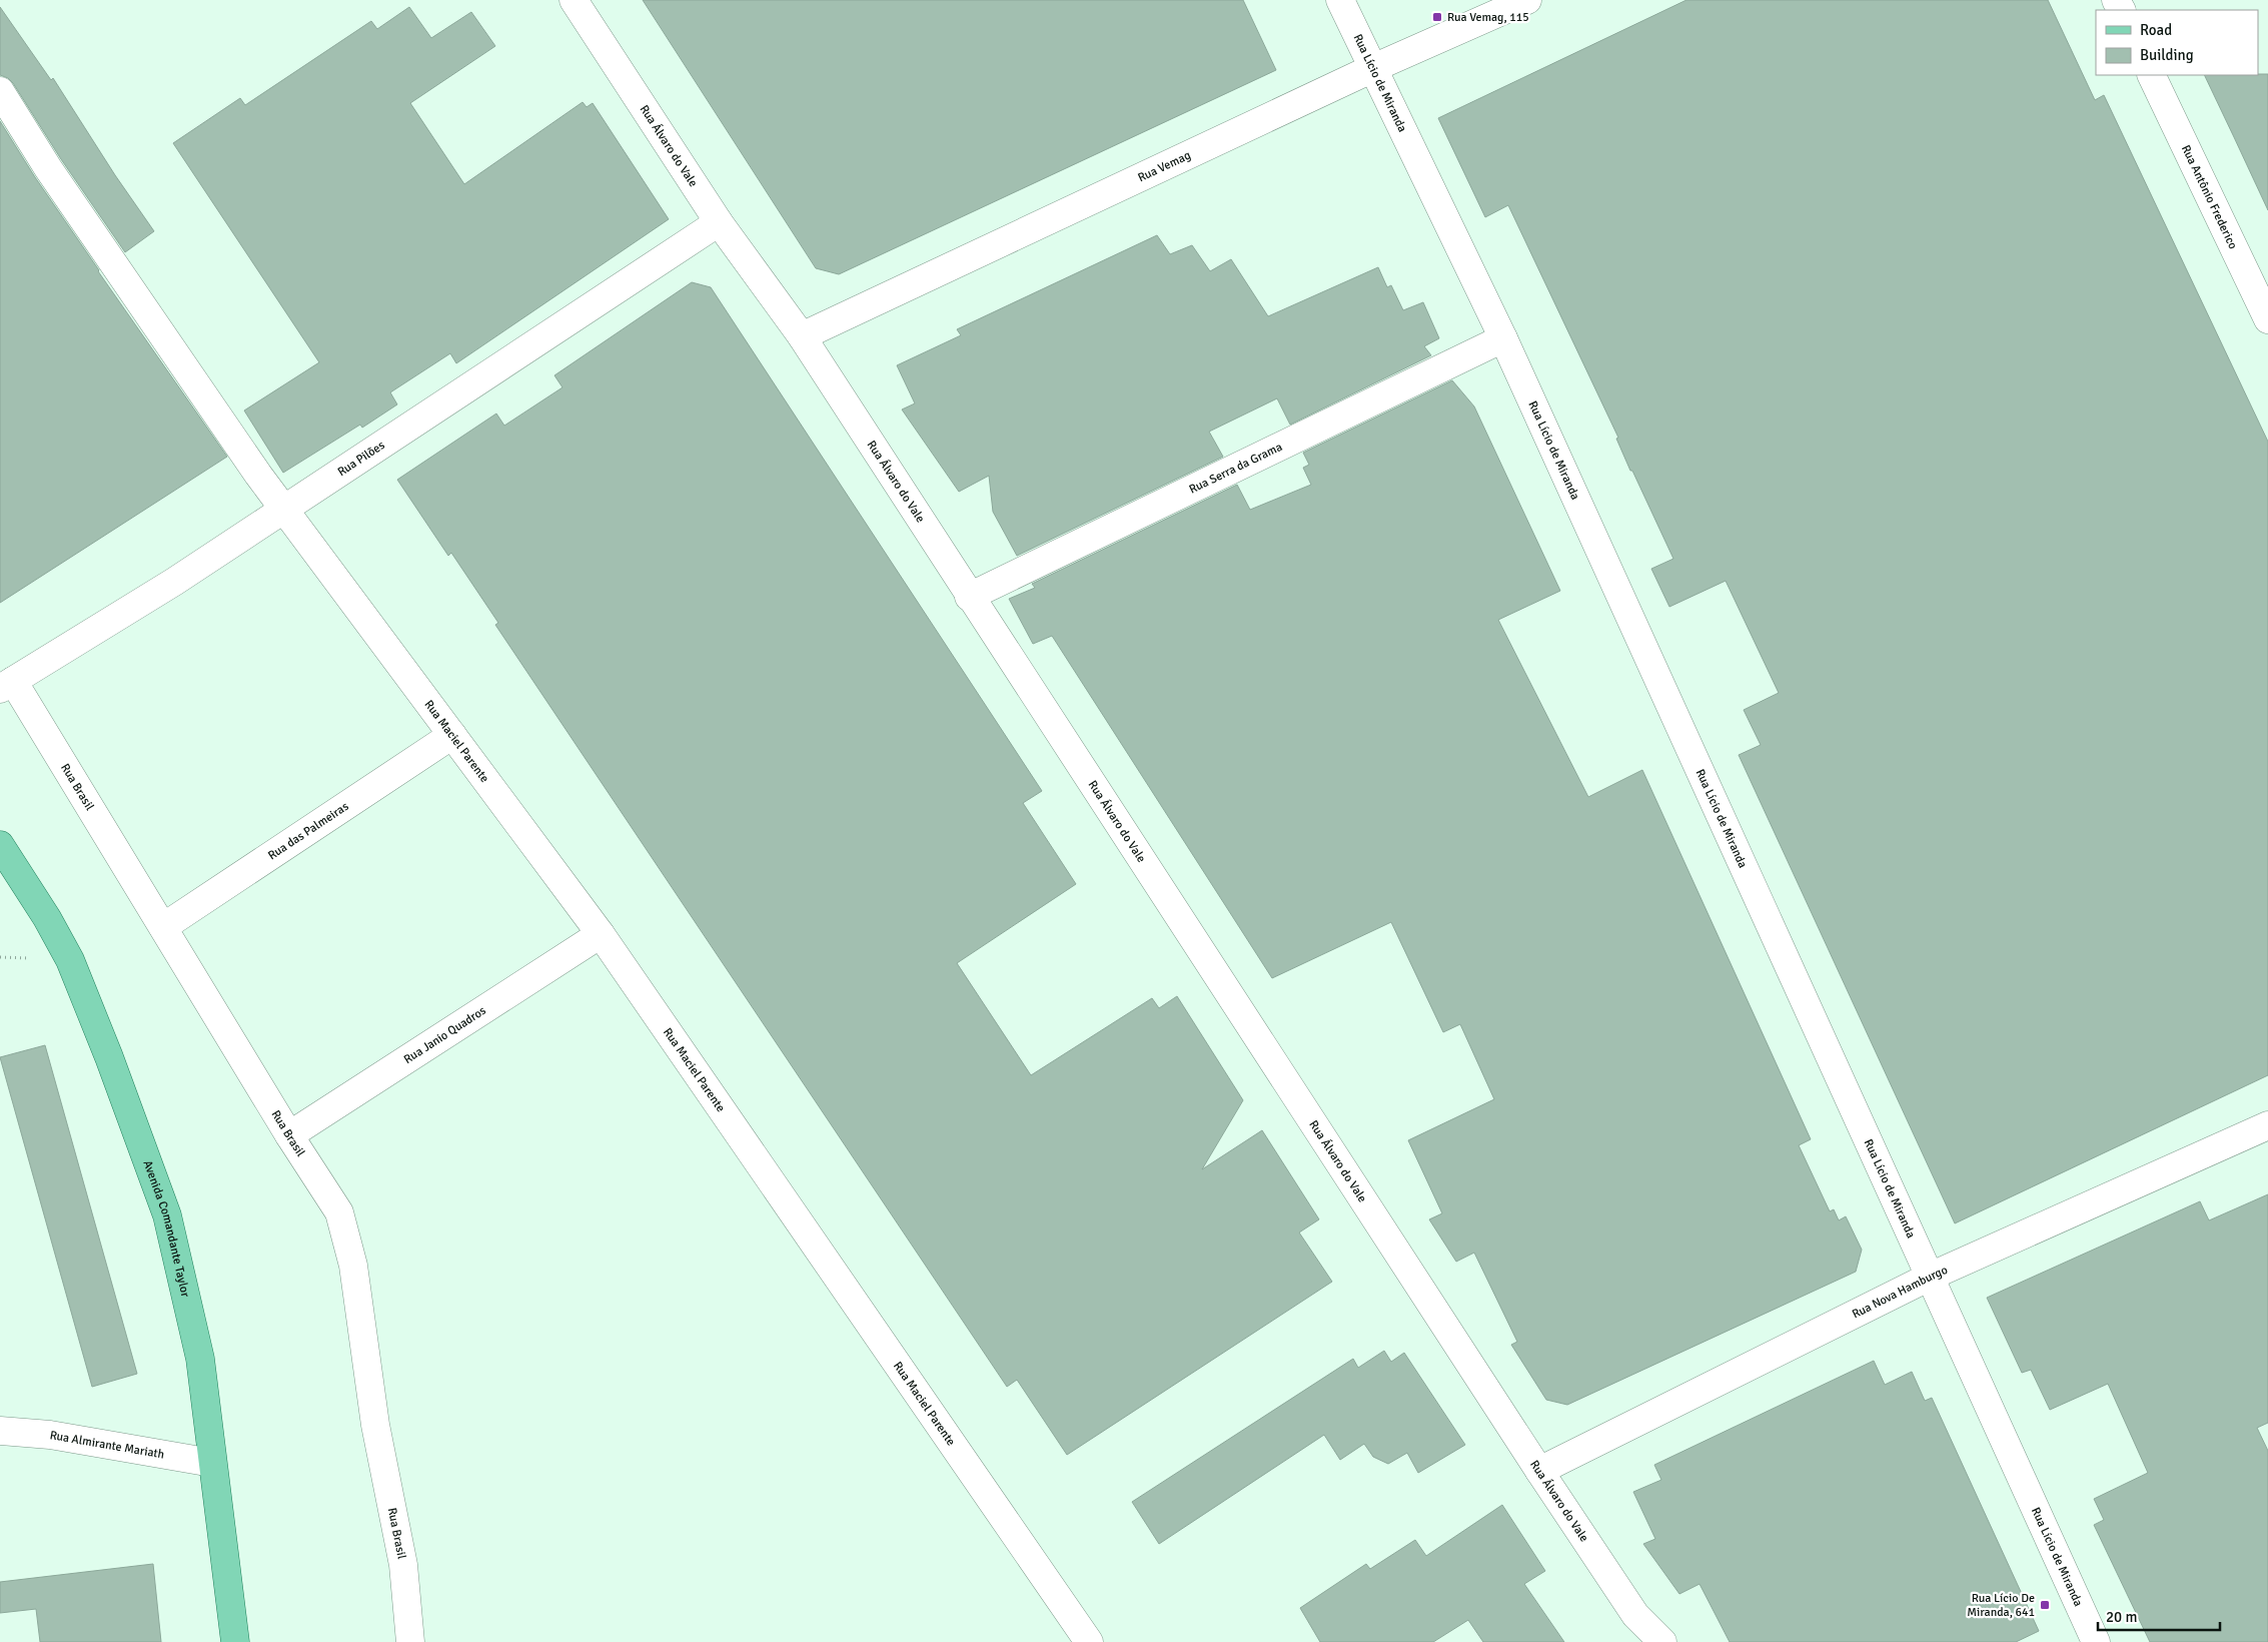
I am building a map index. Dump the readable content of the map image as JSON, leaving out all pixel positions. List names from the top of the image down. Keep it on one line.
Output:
{"streets":{"main road":["Avenida Comandante Taylor"],"street":["Rua Lício de Miranda","Rua Álvaro do Vale","Rua Vemag","Rua Antônio Frederico","Rua Pilões","Rua Serra da Grama","Rua Maciel Parente","Rua Brasil","Rua das Palmeiras","Rua Janio Quadros","Rua Nova Hamburgo","Rua Almirante Mariath"]},"crossings":[["Rua Lício de Miranda","Rua Vemag"],["Rua Lício de Miranda","Rua Serra da Grama"],["Rua Lício de Miranda","Rua Nova Hamburgo"],["Rua Álvaro do Vale","Rua Vemag"],["Rua Álvaro do Vale","Rua Pilões"],["Rua Álvaro do Vale","Rua Serra da Grama"],["Rua Álvaro do Vale","Rua Nova Hamburgo"],["Rua Pilões","Rua Maciel Parente"],["Rua Pilões","Rua Brasil"],["Rua Maciel Parente","Rua das Palmeiras"],["Rua Maciel Parente","Rua Janio Quadros"],["Rua Brasil","Rua das Palmeiras"],["Rua Brasil","Rua Janio Quadros"],["Avenida Comandante Taylor","Rua Almirante Mariath"]],"places":{"transit":["Rua Vemag, 115","Rua Lício De Miranda, 641"]},"legend":["Road","Building"],"scale_bar":"20 m"}
